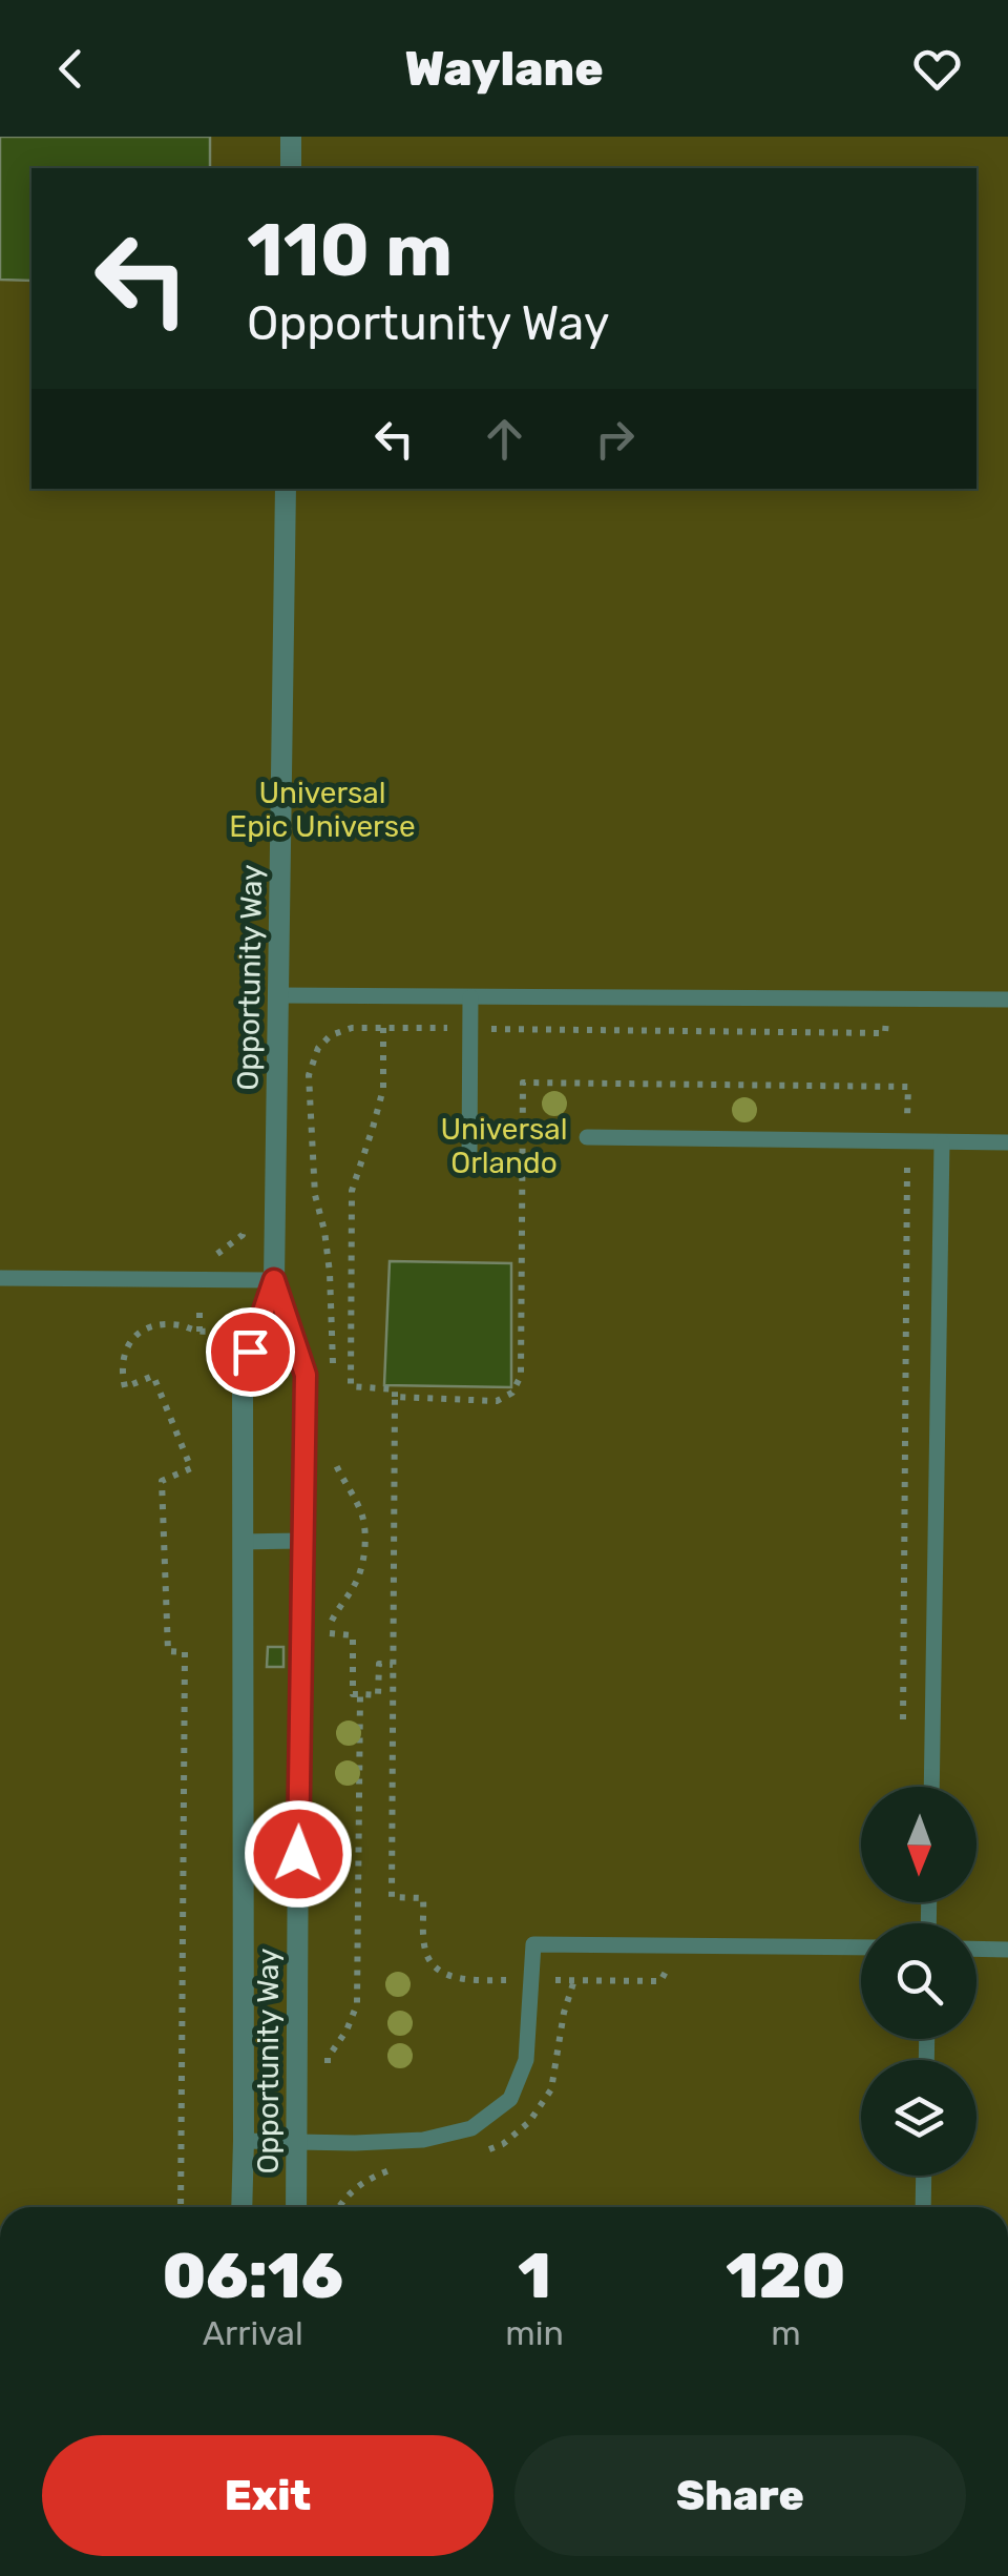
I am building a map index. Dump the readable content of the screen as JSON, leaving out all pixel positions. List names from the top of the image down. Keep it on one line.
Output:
{"streets":{"street":["Opportunity Way"]},"parks":["Universal Epic Universe","Universal Orlando"],"north":"bottom","page":{"header":"Waylane","turn":["110 m","Opportunity Way"],"eta":["06:16","Arrival","1","min","120","m"],"buttons":["Exit","Share"]}}
